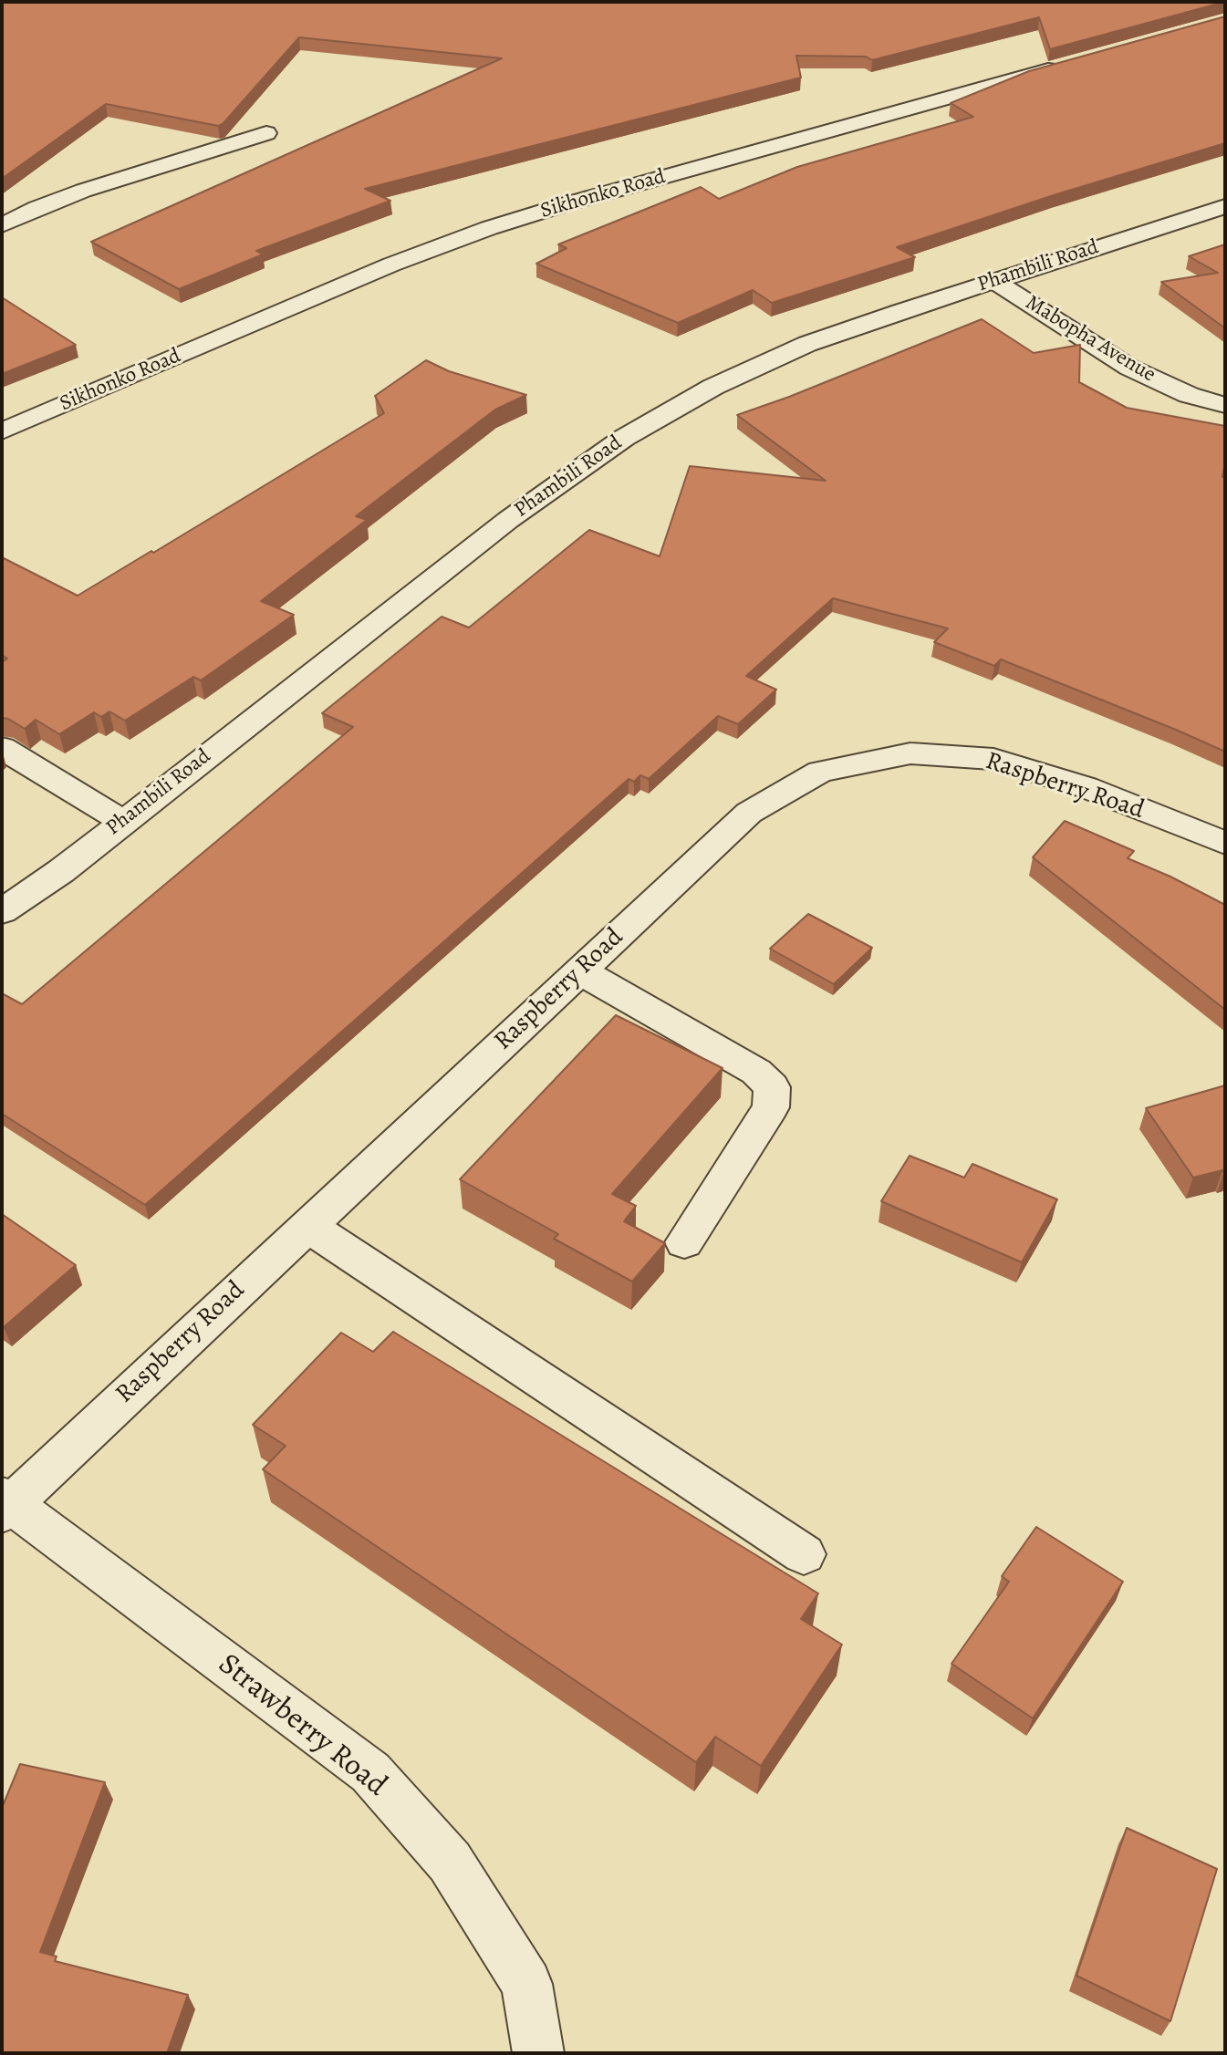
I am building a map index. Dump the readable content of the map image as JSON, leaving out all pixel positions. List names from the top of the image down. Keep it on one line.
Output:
{"streets":{"street":["Sikhonko Road","Phambili Road","Mabopha Avenue","Raspberry Road","Strawberry Road"]},"crossings":[["Phambili Road","Mabopha Avenue"],["Raspberry Road","Strawberry Road"]]}
